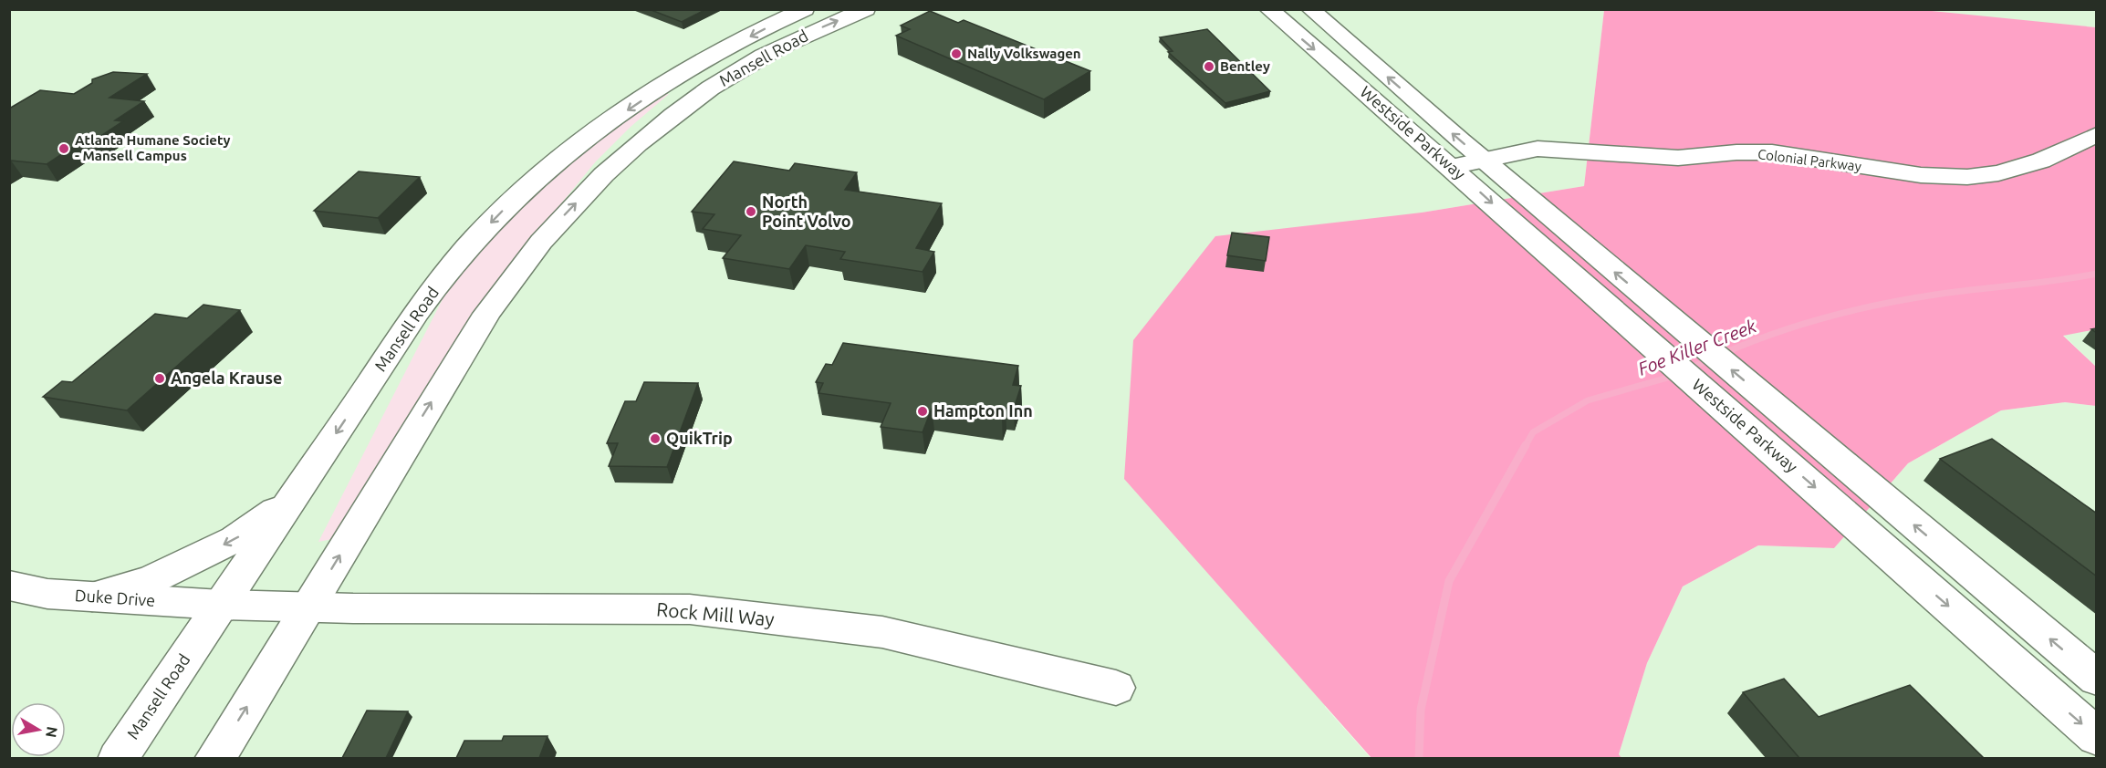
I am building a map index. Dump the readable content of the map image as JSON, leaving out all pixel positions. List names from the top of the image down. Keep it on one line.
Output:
{"streets":{"main road":["Mansell Road","Westside Parkway","Colonial Parkway","Duke Drive","Rock Mill Way"]},"crossings":[["Mansell Road","Duke Drive"],["Mansell Road","Rock Mill Way"],["Westside Parkway","Colonial Parkway"],["Duke Drive","Rock Mill Way"]],"water":["Foe Killer Creek"],"places":["Nally Volkswagen","Bentley","Atlanta Humane Society - Mansell Campus","North Point Volvo","Angela Krause","Hampton Inn","QuikTrip"],"north":"right"}
